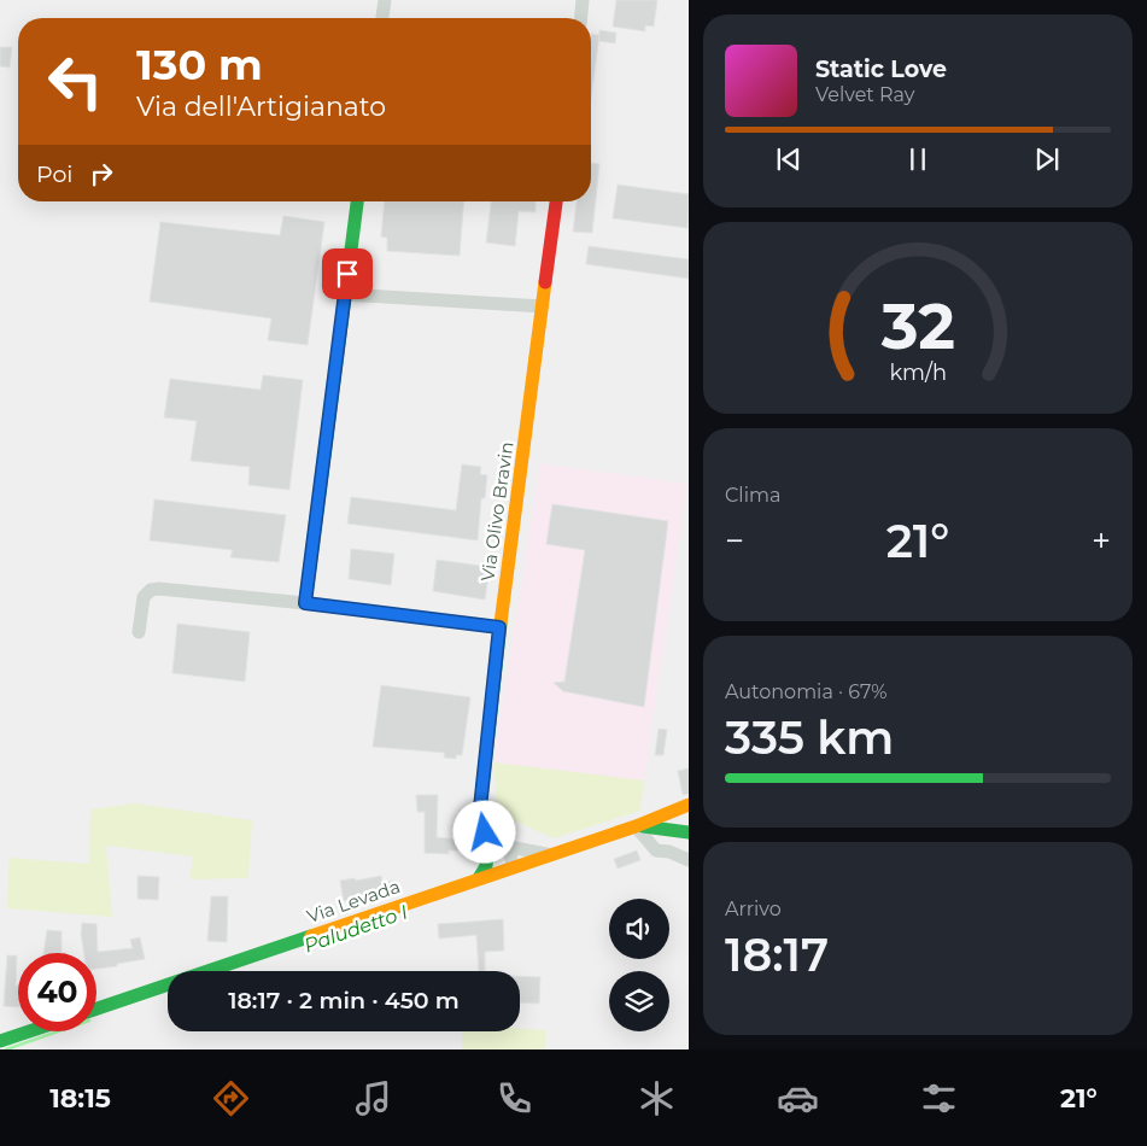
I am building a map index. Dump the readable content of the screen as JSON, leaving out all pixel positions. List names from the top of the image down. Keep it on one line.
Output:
{"streets":{"street":["Via Olivo Bravin","Via Levada"]},"crossings":[["Via Olivo Bravin","Via Levada"]],"water":["Paludetto I"],"page":{"turn":["130 m","Via dell'Artigianato"],"song":["Static Love","Velvet Ray"],"then":"Poi","tile":["Clima",["Autonomia · 67%","335 km"],["Arrivo","18:17"]],"heat":["−","21°","+"],"limit":"40","trip":"18:17 · 2 min · 450 m","tabs":["18:15","21°"],"gauge":["32","km/h"]}}
